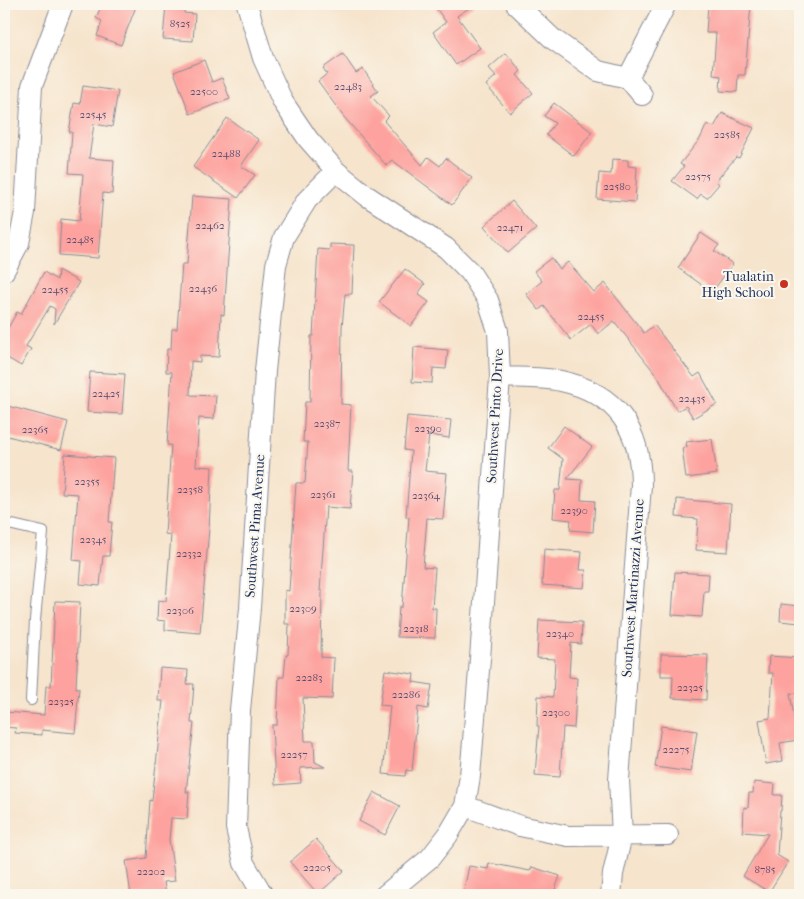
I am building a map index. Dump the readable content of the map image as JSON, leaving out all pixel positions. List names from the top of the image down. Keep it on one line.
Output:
{"streets":{"street":["Southwest Pinto Drive","Southwest Pima Avenue","Southwest Martinazzi Avenue"]},"crossings":[["Southwest Pinto Drive","Southwest Pima Avenue"],["Southwest Pinto Drive","Southwest Martinazzi Avenue"]],"places":["Tualatin High School"],"house_numbers":["8525","22483","22500","22545","22585","22488","22575","22580","22462","22471","22485","22436","22455","22455","22425","22435","22387","22390","22365","22355","22358","22361","22364","22390","22345","22332","22309","22306","22318","22340","22283","22325","22286","22325","22300","22275","22257","22205","8785","22202"]}
